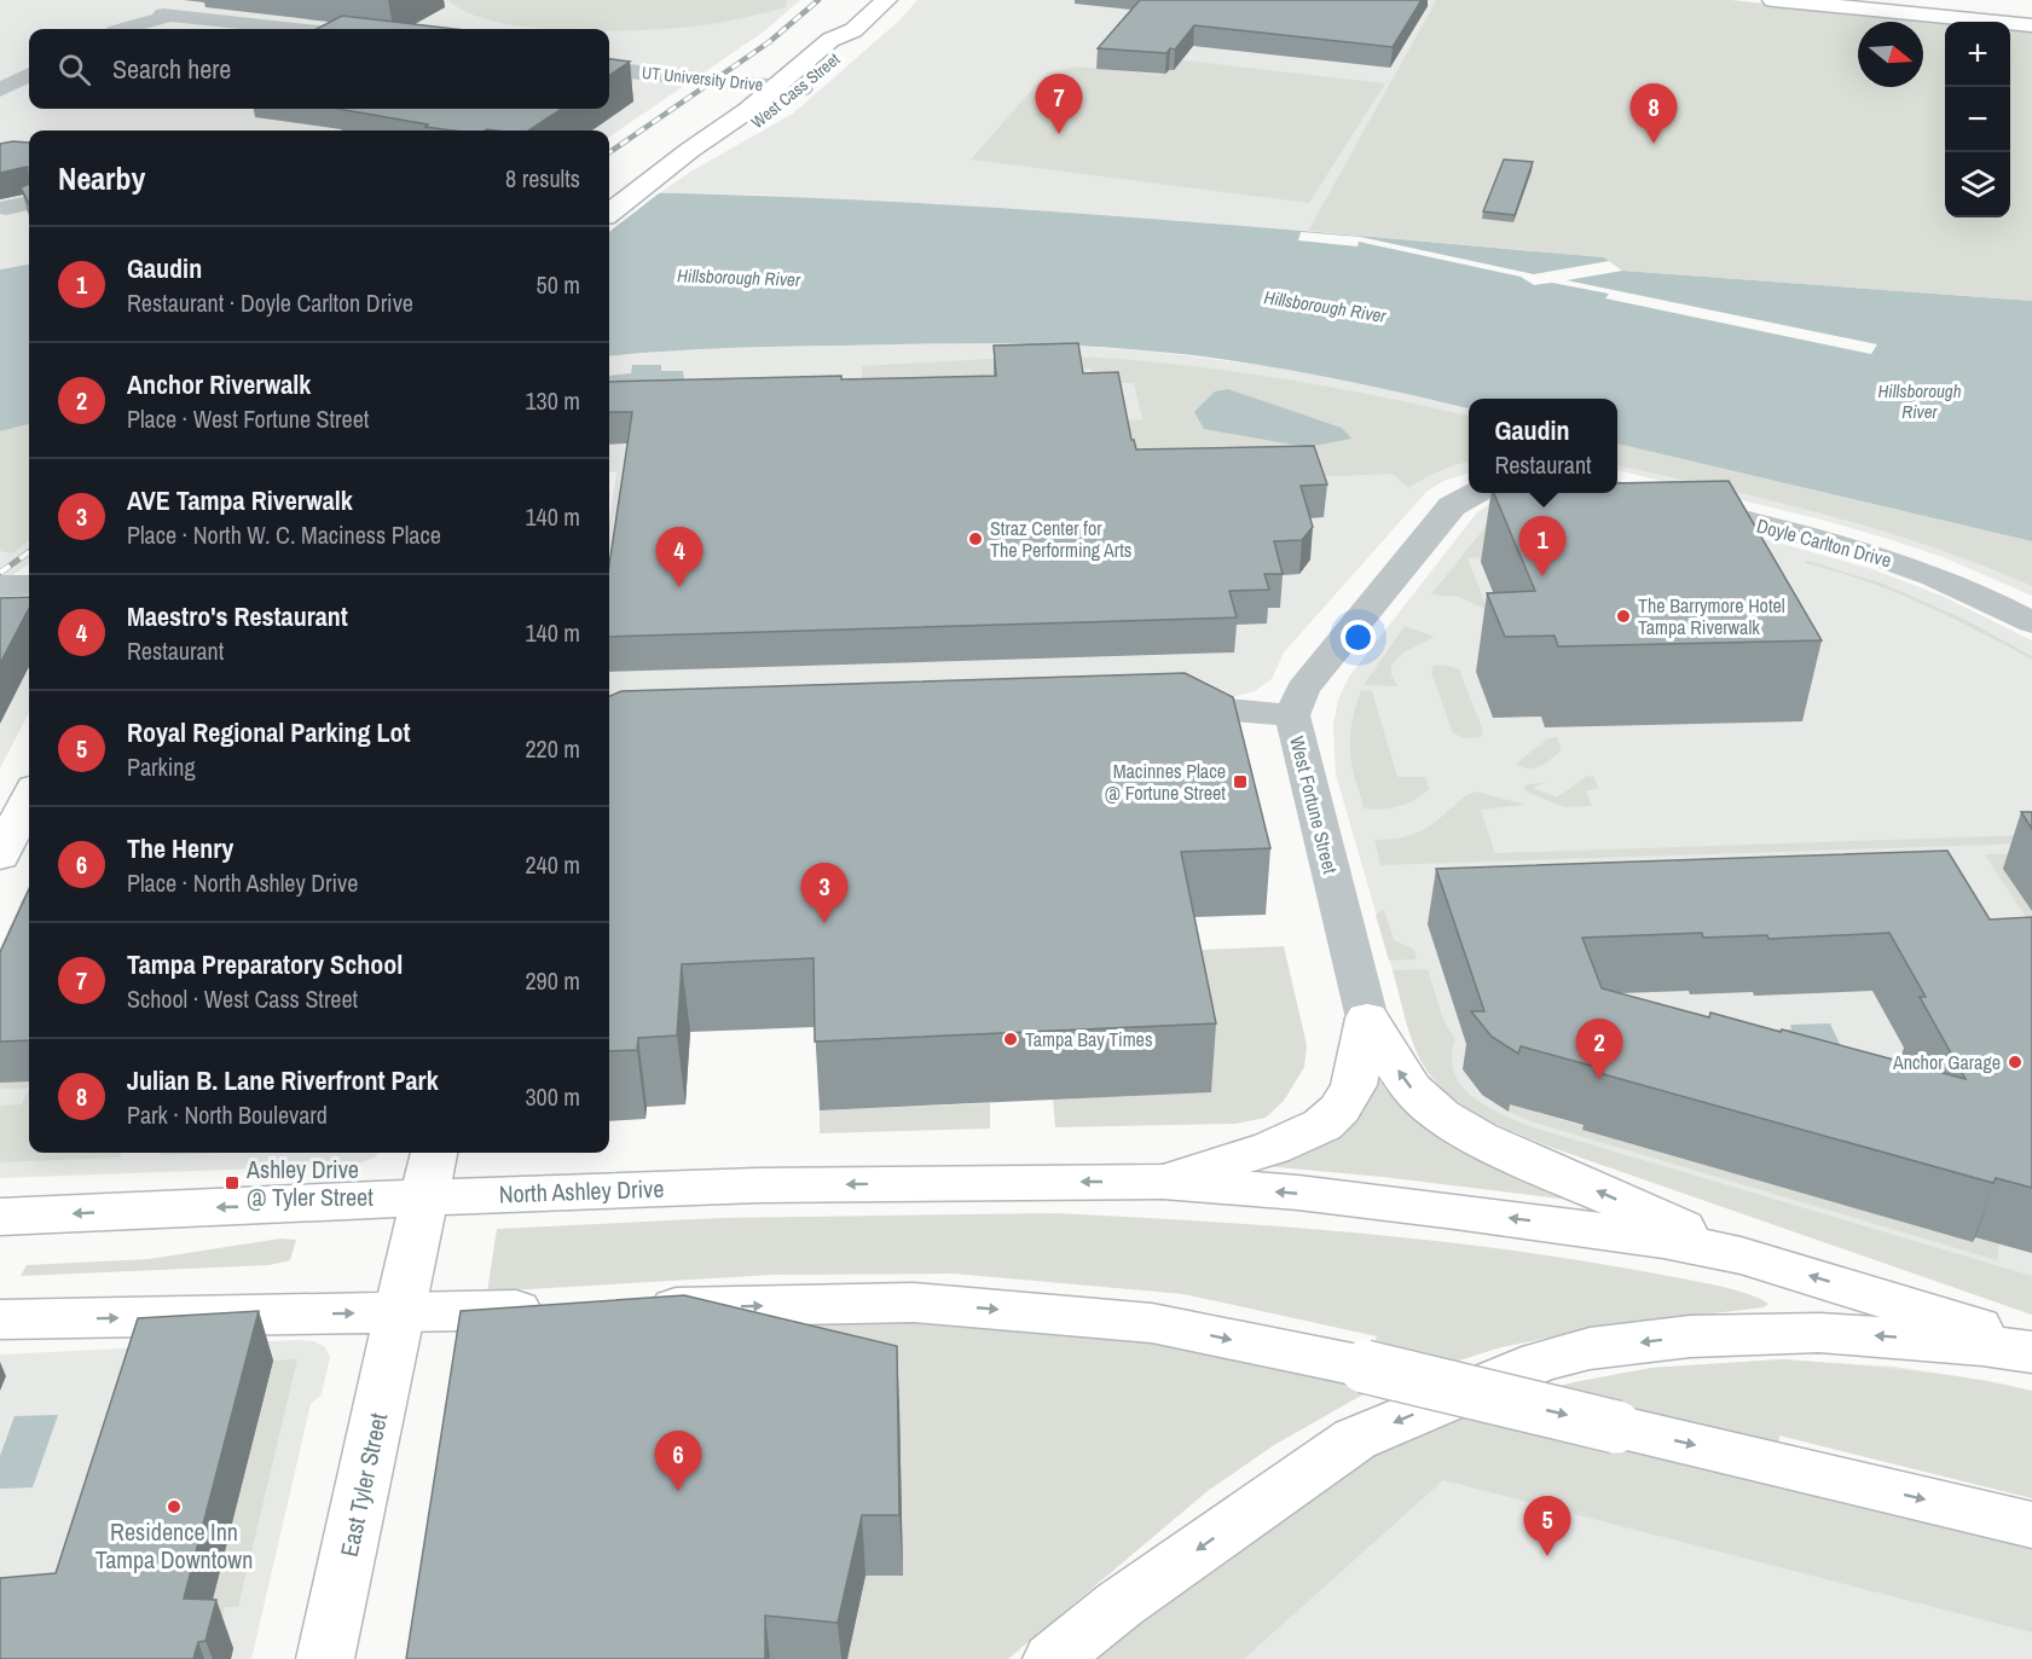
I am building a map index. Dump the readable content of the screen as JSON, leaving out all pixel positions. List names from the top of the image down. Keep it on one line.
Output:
{"streets":{"main road":["West Cass Street","North Ashley Drive","East Tyler Street"],"street":["UT University Drive","Doyle Carlton Drive","West Fortune Street"]},"crossings":[["UT University Drive","West Cass Street"],["North Ashley Drive","East Tyler Street"]],"water":["Hillsborough River"],"places":{"other":["Straz Center for The Performing Arts","The Barrymore Hotel Tampa Riverwalk","Tampa Bay Times","Anchor Garage","Residence Inn Tampa Downtown"],"transit":["Macinnes Place @ Fortune Street","Ashley Drive @ Tyler Street"]},"north":"right","page":{"map_buttons":["+","−"],"search":"Search here","pins":["7","8","1","4","3","2","6","5"],"heading":["Nearby","8 results"],"list":[{"mark":"1","name":"Gaudin","note":"Restaurant · Doyle Carlton Drive","value":"50 m"},{"mark":"2","name":"Anchor Riverwalk","note":"Place · West Fortune Street","value":"130 m"},{"mark":"3","name":"AVE Tampa Riverwalk","note":"Place · North W. C. Maciness Place","value":"140 m"},{"mark":"4","name":"Maestro's Restaurant","note":"Restaurant","value":"140 m"},{"mark":"5","name":"Royal Regional Parking Lot","note":"Parking","value":"220 m"},{"mark":"6","name":"The Henry","note":"Place · North Ashley Drive","value":"240 m"},{"mark":"7","name":"Tampa Preparatory School","note":"School · West Cass Street","value":"290 m"},{"mark":"8","name":"Julian B. Lane Riverfront Park","note":"Park · North Boulevard","value":"300 m"}],"popup":["Gaudin","Restaurant"]}}
